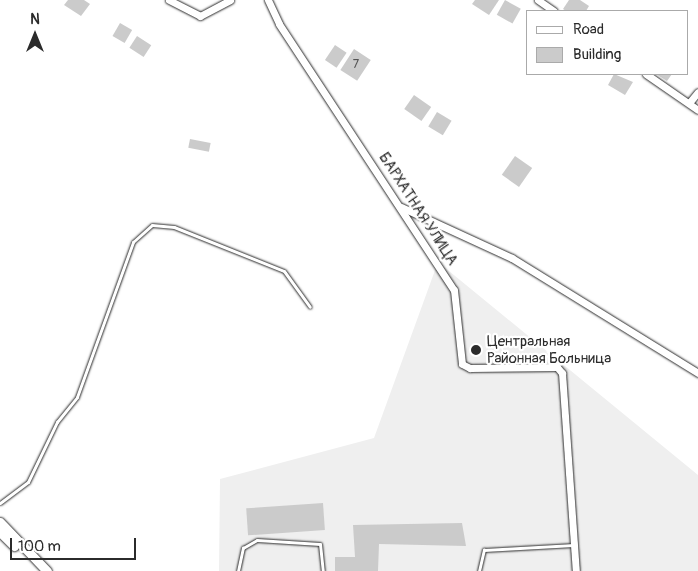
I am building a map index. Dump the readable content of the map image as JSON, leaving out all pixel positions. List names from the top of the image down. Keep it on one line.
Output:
{"streets":{"street":["БАРХАТНАЯ УЛИЦА"]},"places":["Центральная Районная Больница"],"house_numbers":["7"],"legend":["Road","Building"],"scale_bar":"100 m","north":"top"}
